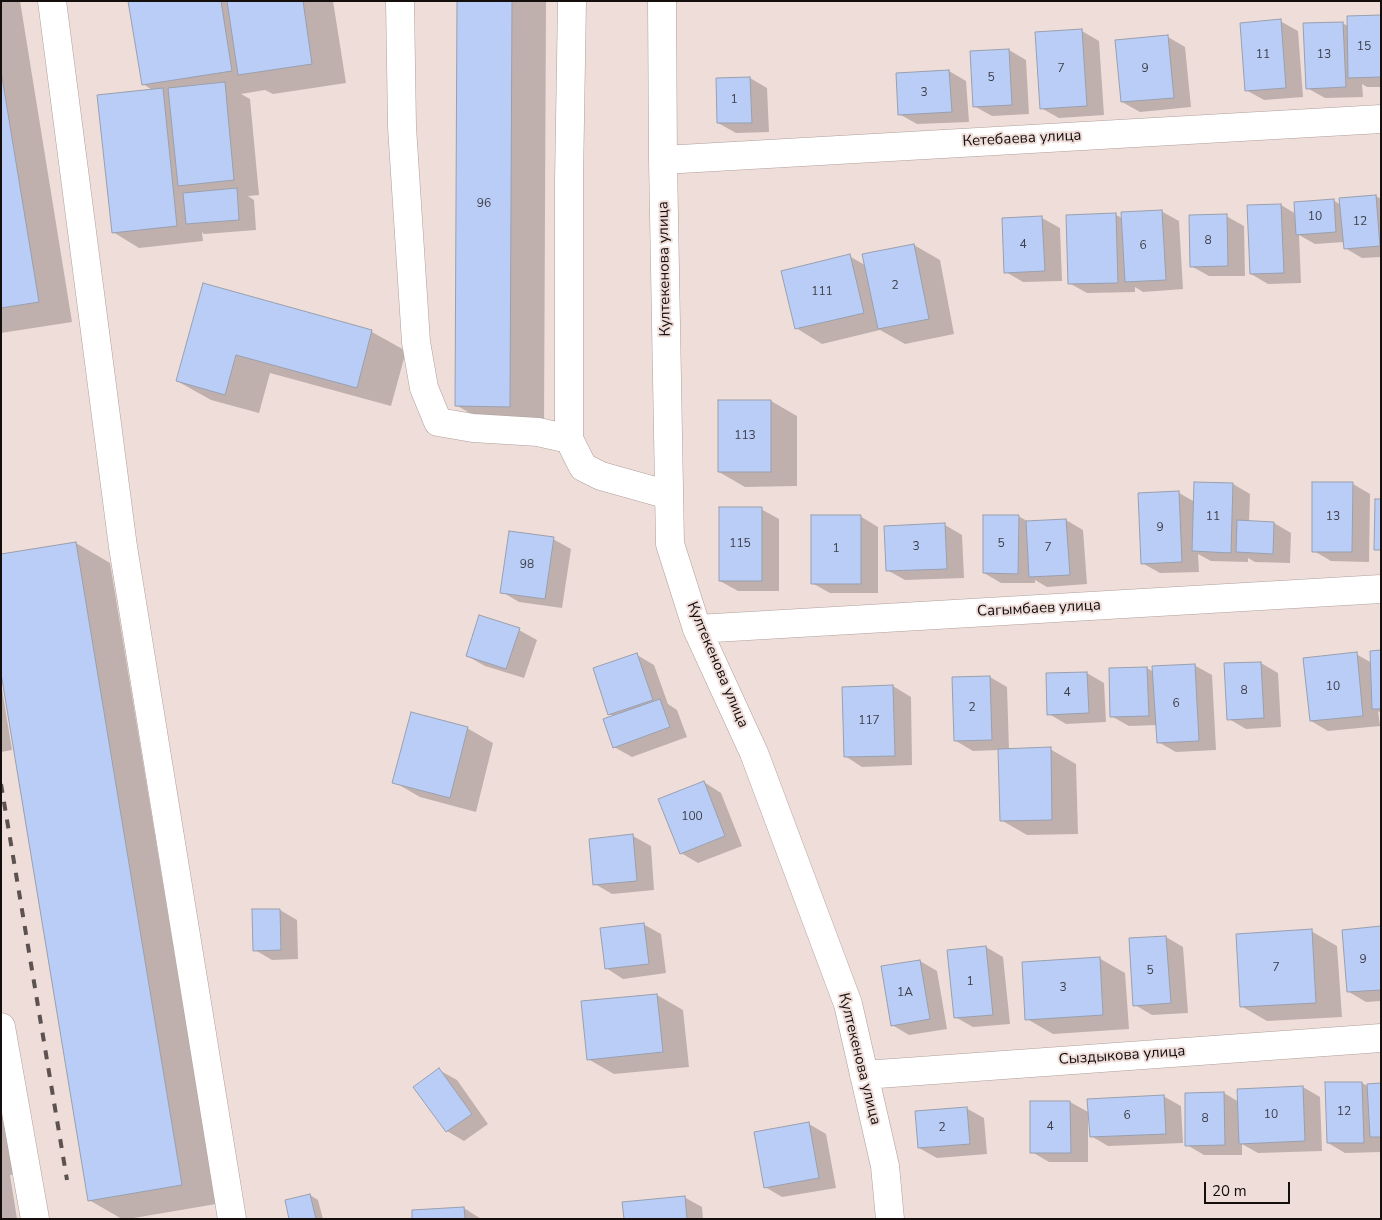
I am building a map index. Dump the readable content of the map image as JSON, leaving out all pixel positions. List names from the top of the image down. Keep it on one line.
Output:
{"streets":{"street":["Кетебаева улица","Култекенова улица","Сагымбаев улица","Сыздыкова улица"]},"crossings":[["Кетебаева улица","Култекенова улица"],["Култекенова улица","Сагымбаев улица"],["Култекенова улица","Сыздыкова улица"]],"house_numbers":["15","11","13","7","9","5","3","1","96","10","12","8","4","6","2","111","113","11","13","9","115","5","3","7","1","98","10","8","4","6","2","117","100","9","7","5","1","3","1А","12","10","6","8","4","2"],"scale_bar":"20 m"}
